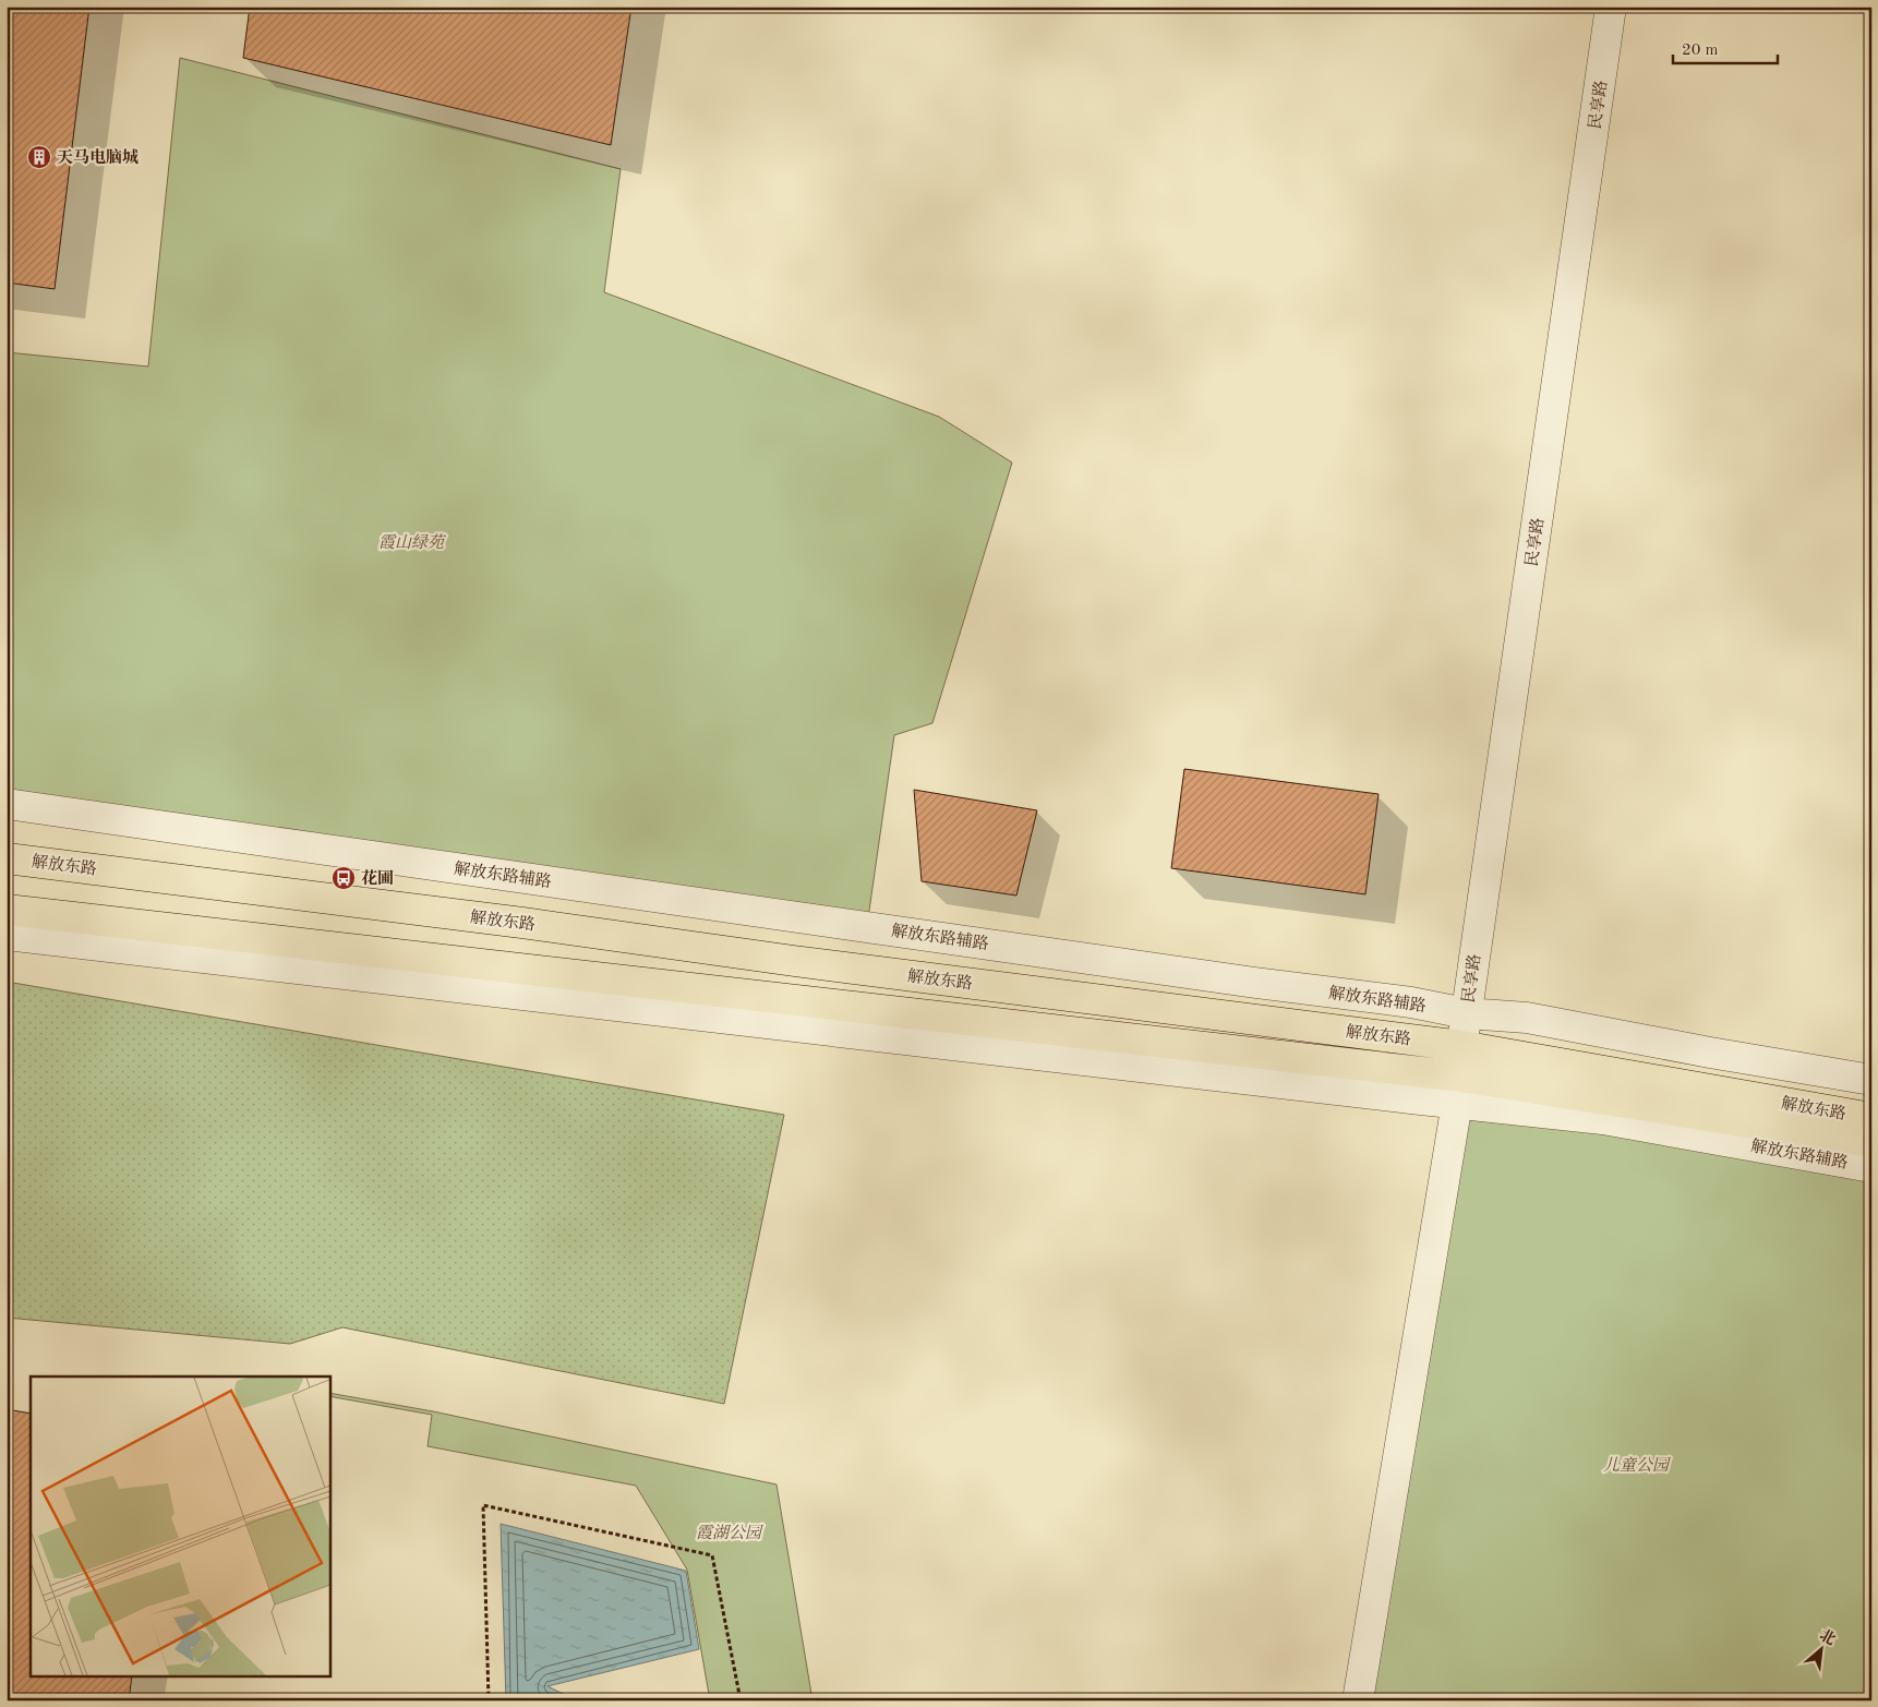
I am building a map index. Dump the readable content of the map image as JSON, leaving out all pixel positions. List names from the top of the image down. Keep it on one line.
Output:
{"streets":{"main road":["解放东路"],"street":["民享路","解放东路辅路"]},"crossings":[["民享路","解放东路"],["民享路","解放东路辅路"]],"parks":["霞山绿苑","儿童公园","霞湖公园"],"places":{"building":["天马电脑城"],"bus stop":["花圃"]},"scale_bar":"20 m","north":"top right"}
